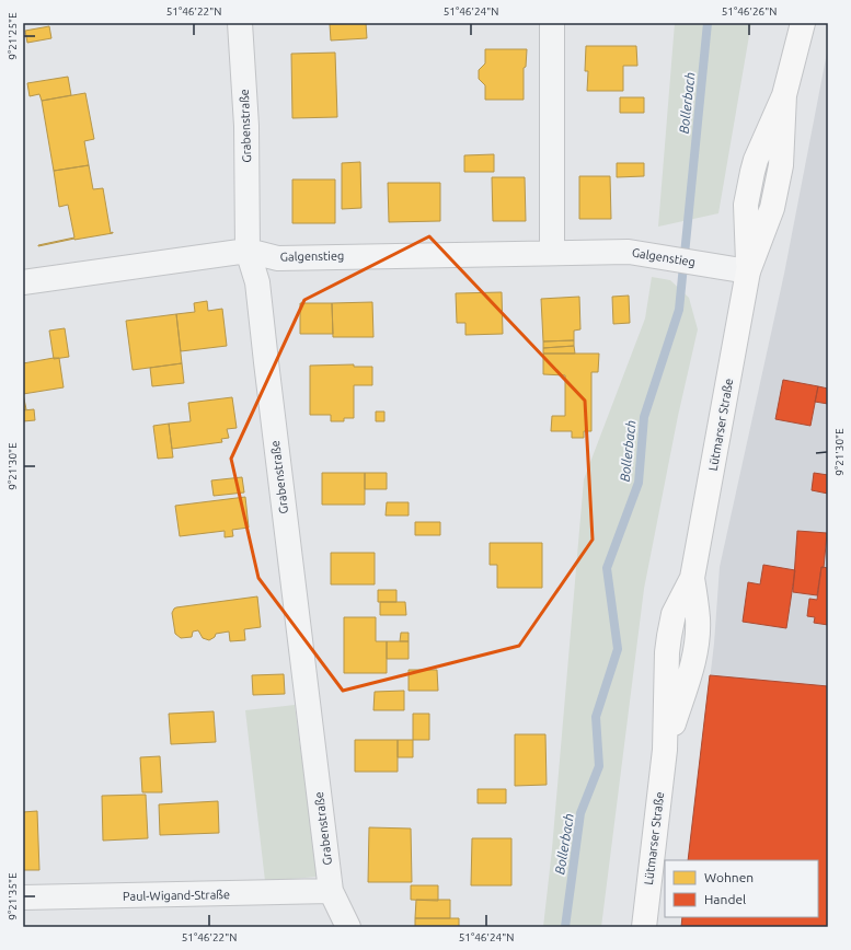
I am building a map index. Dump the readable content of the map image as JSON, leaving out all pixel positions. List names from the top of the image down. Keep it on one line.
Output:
{"streets":{"main road":["Lütmarser Straße"],"street":["Grabenstraße","Galgenstieg","Paul-Wigand-Straße"]},"crossings":[["Grabenstraße","Galgenstieg"],["Grabenstraße","Paul-Wigand-Straße"],["Galgenstieg","Lütmarser Straße"]],"water":["Bollerbach"],"legend":["Wohnen","Handel"],"coordinates":["51°46'22\"N","51°46'24\"N","51°46'26\"N","9°21'25\"E","9°21'30\"E","9°21'35\"E"]}
